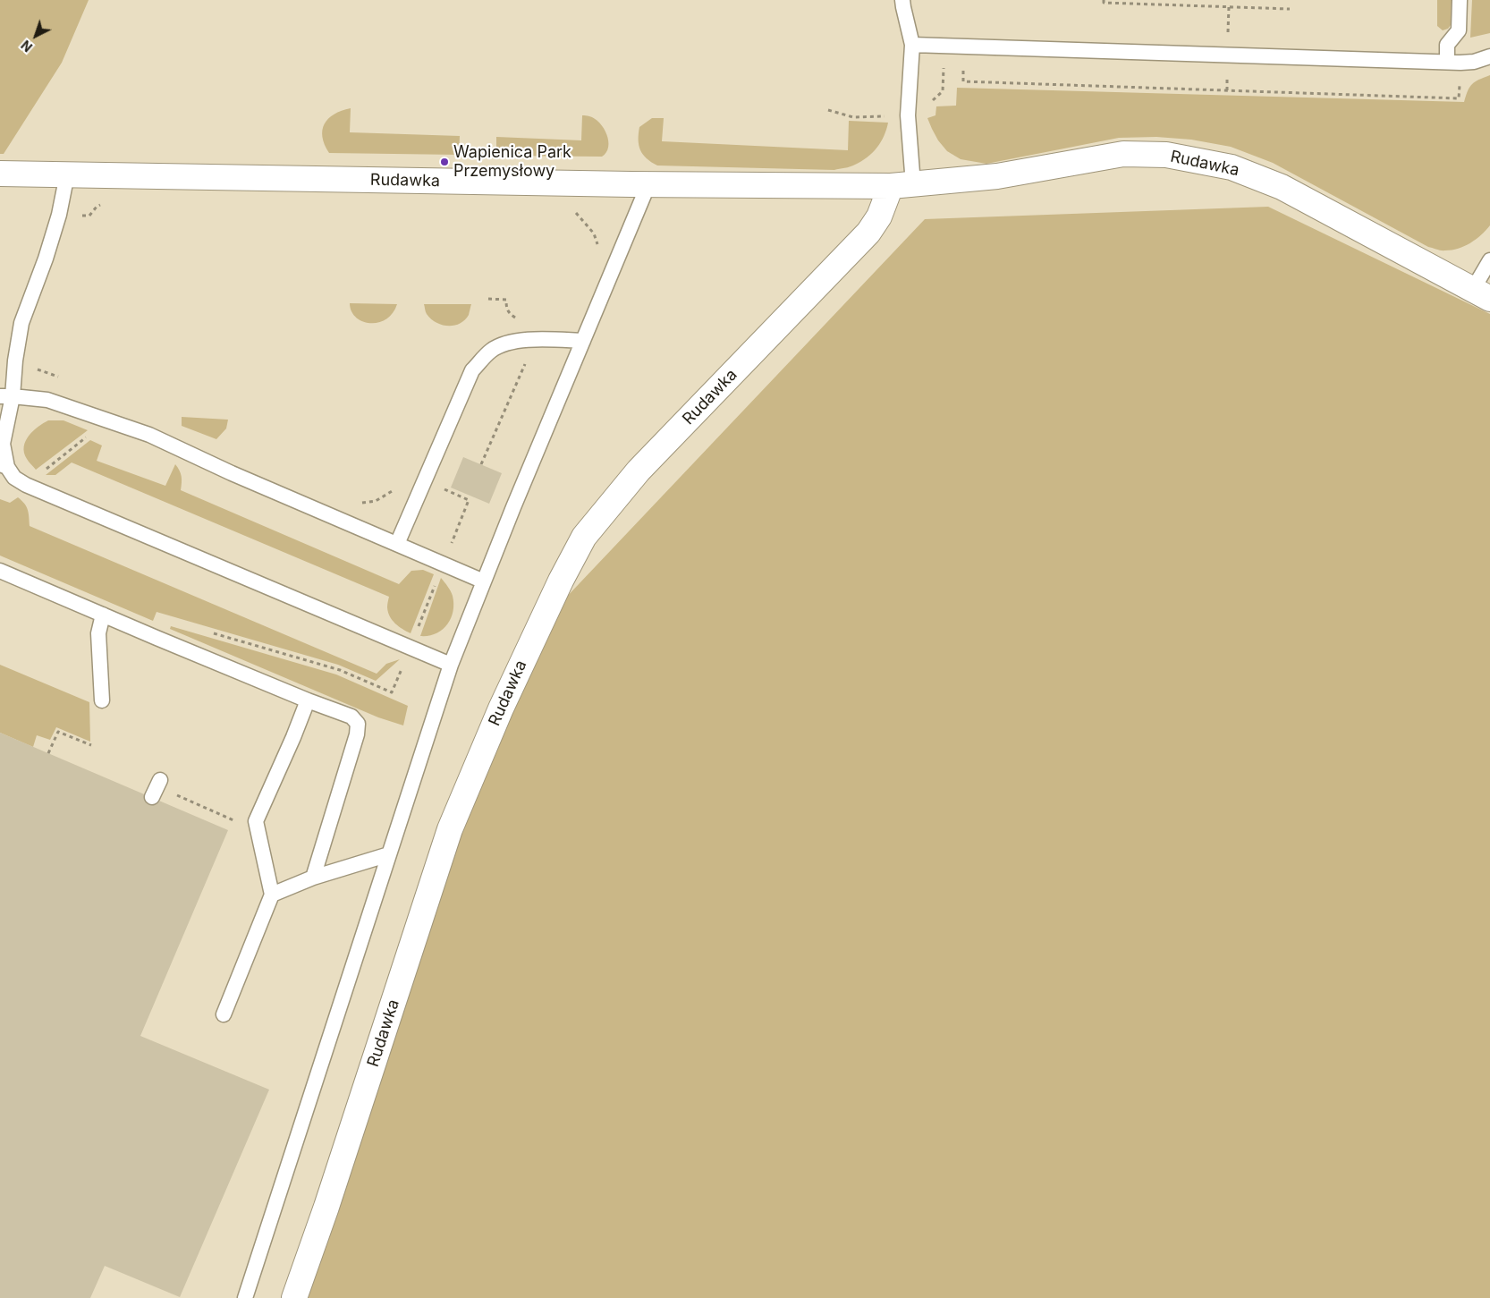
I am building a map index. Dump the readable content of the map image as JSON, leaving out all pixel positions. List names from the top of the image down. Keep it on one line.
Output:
{"streets":{"street":["Rudawka"]},"places":["Wapienica Park Przemysłowy"],"north":"bottom left"}
